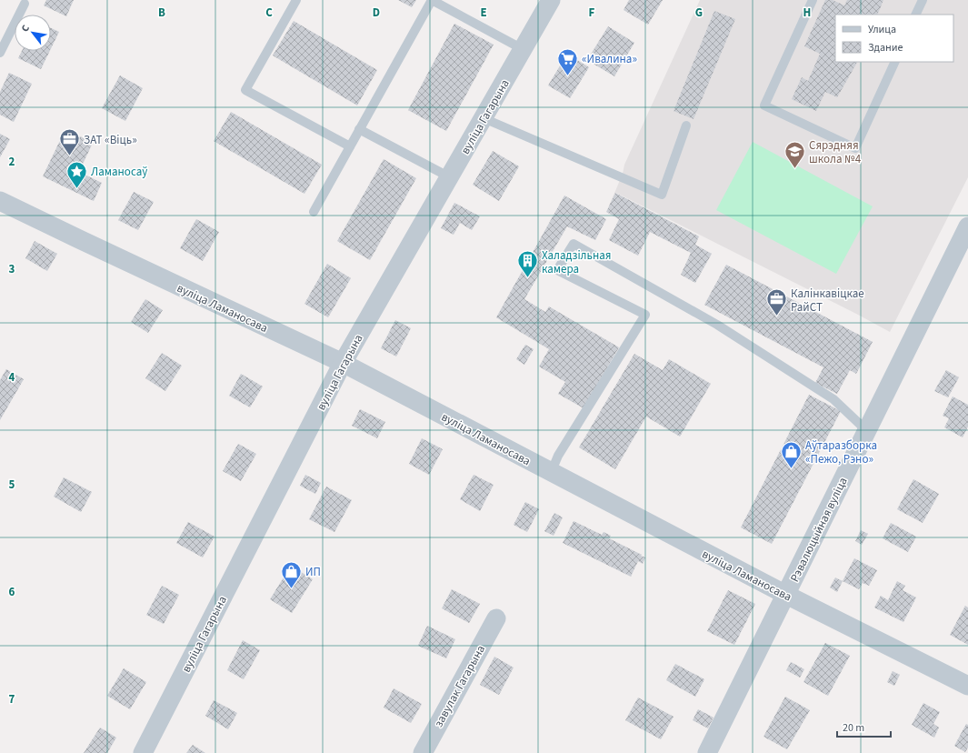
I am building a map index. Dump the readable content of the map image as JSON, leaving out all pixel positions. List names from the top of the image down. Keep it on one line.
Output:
{"streets":{"street":["вуліца Гагарына","вуліца Ламаносава","Рэвалюцыйная вуліца","завулак Гагарына"]},"crossings":[["вуліца Гагарына","вуліца Ламаносава"],["вуліца Ламаносава","Рэвалюцыйная вуліца"]],"places":{"supermarket":["«Ивалина»"],"office":["ЗАТ «Віць»","Калінкавіцкае РайСТ"],"school or university":["Сярэдняя школа №4"],"place":["Ламаносаў"],"building":["Халадзільная камера"],"shop":["Аўтаразборка «Пежо, Рэно»","ИП"]},"legend":["Улица","Здание"],"scale_bar":"20 m","north":"top left","grid":{"columns":["B","C","D","E","F","G","H"],"rows":["2","3","4","5","6","7"]}}
